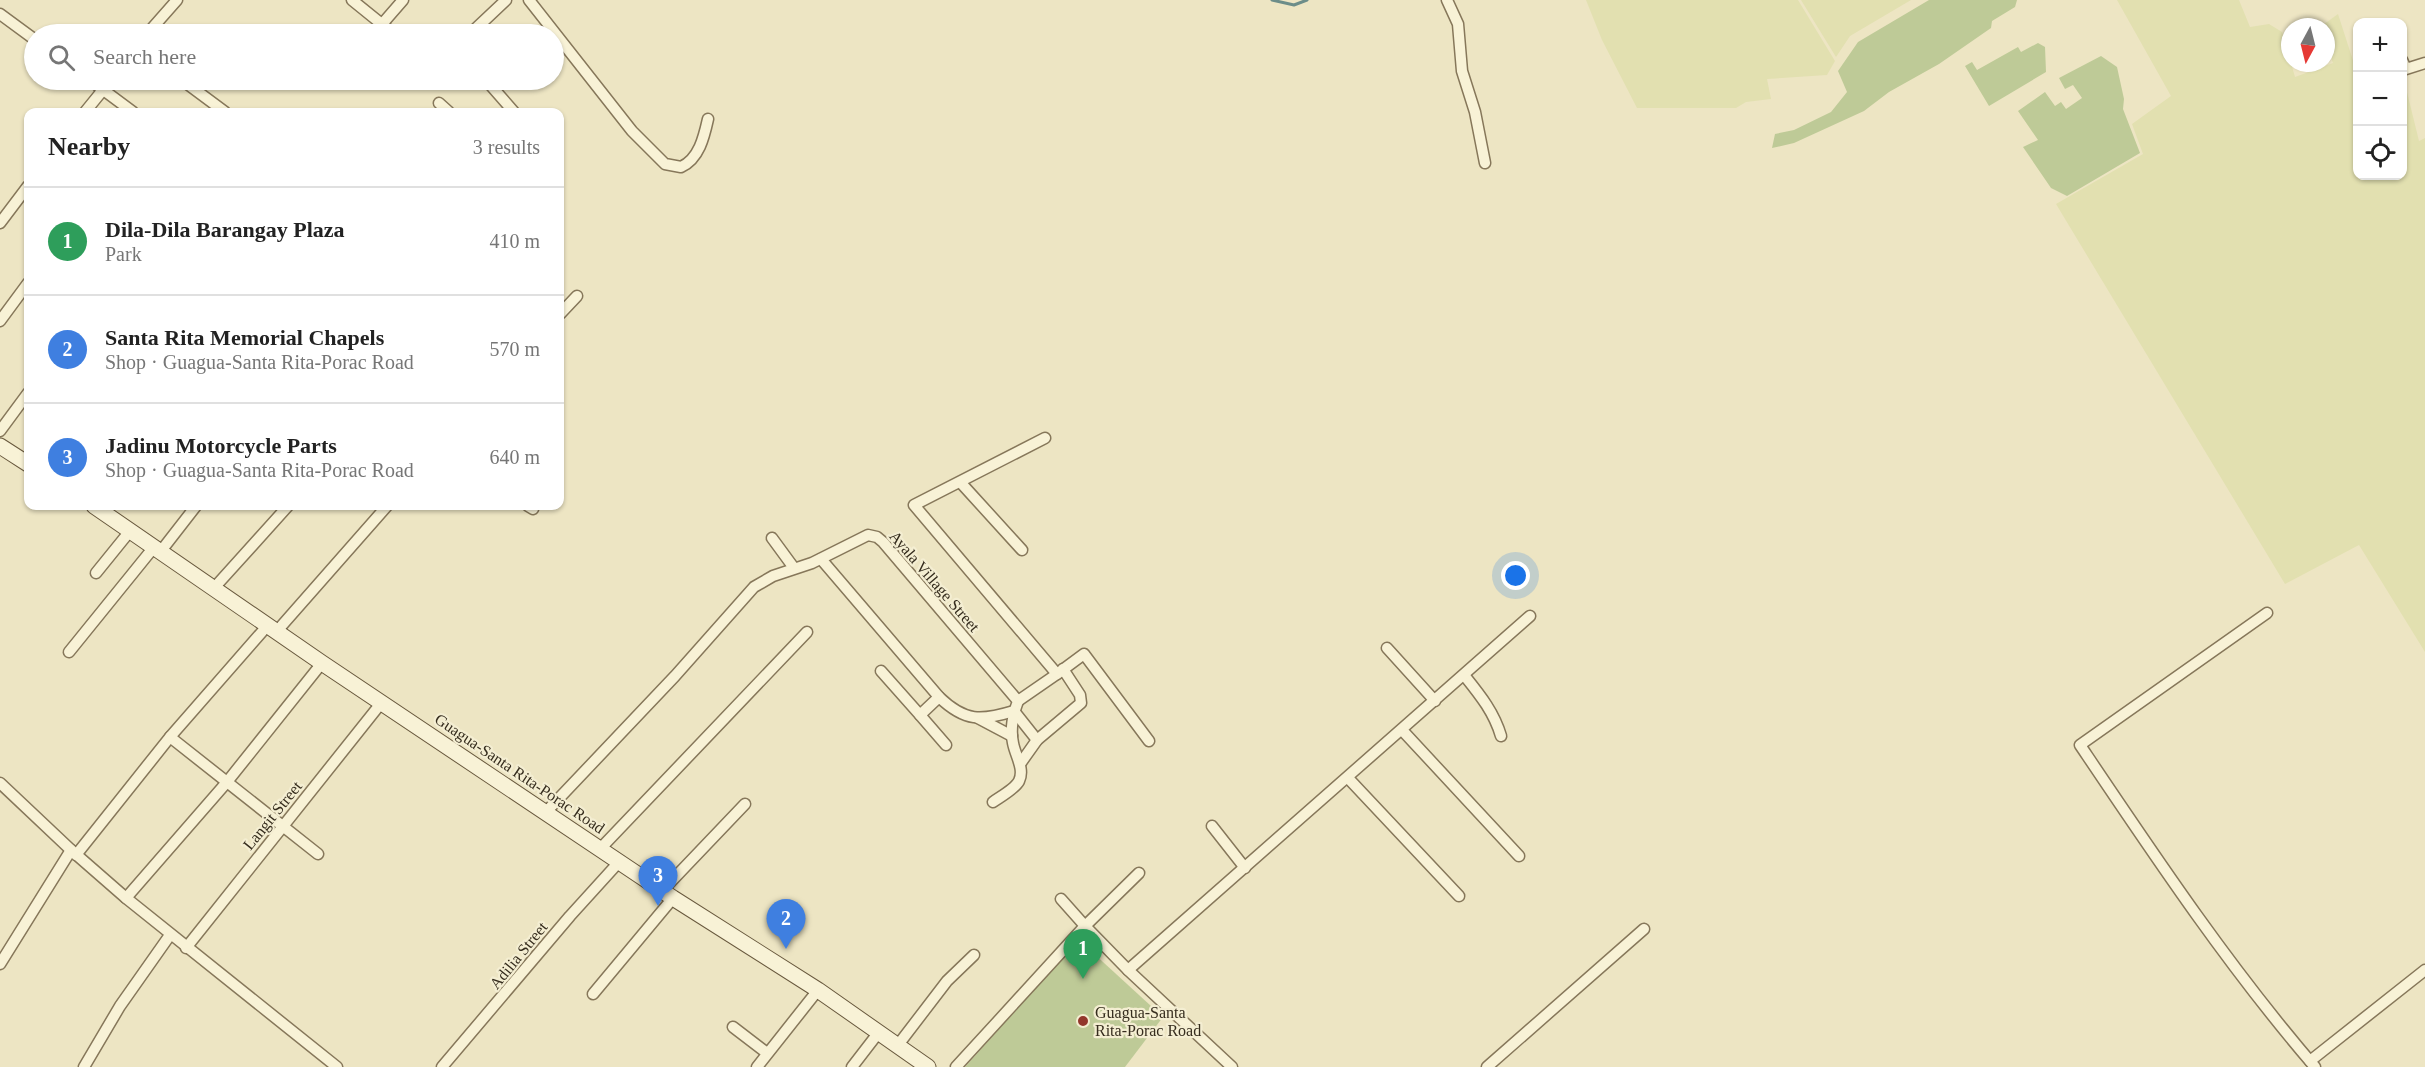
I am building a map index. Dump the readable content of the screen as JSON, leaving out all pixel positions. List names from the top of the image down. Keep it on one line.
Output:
{"streets":{"main road":["Guagua-Santa Rita-Porac Road"],"street":["Ayala Village Street","Langit Street","Adilia Street"]},"crossings":[["Ayala Village Street","Guagua-Santa Rita-Porac Road"],["Guagua-Santa Rita-Porac Road","Langit Street"],["Guagua-Santa Rita-Porac Road","Adilia Street"]],"places":["Guagua-Santa Rita-Porac Road"],"north":"bottom","page":{"map_buttons":["+","−"],"search":"Search here","heading":["Nearby","3 results"],"list":[{"mark":"1","name":"Dila-Dila Barangay Plaza","note":"Park","value":"410 m"},{"mark":"2","name":"Santa Rita Memorial Chapels","note":"Shop · Guagua-Santa Rita-Porac Road","value":"570 m"},{"mark":"3","name":"Jadinu Motorcycle Parts","note":"Shop · Guagua-Santa Rita-Porac Road","value":"640 m"}],"pins":["3","2","1"]}}
